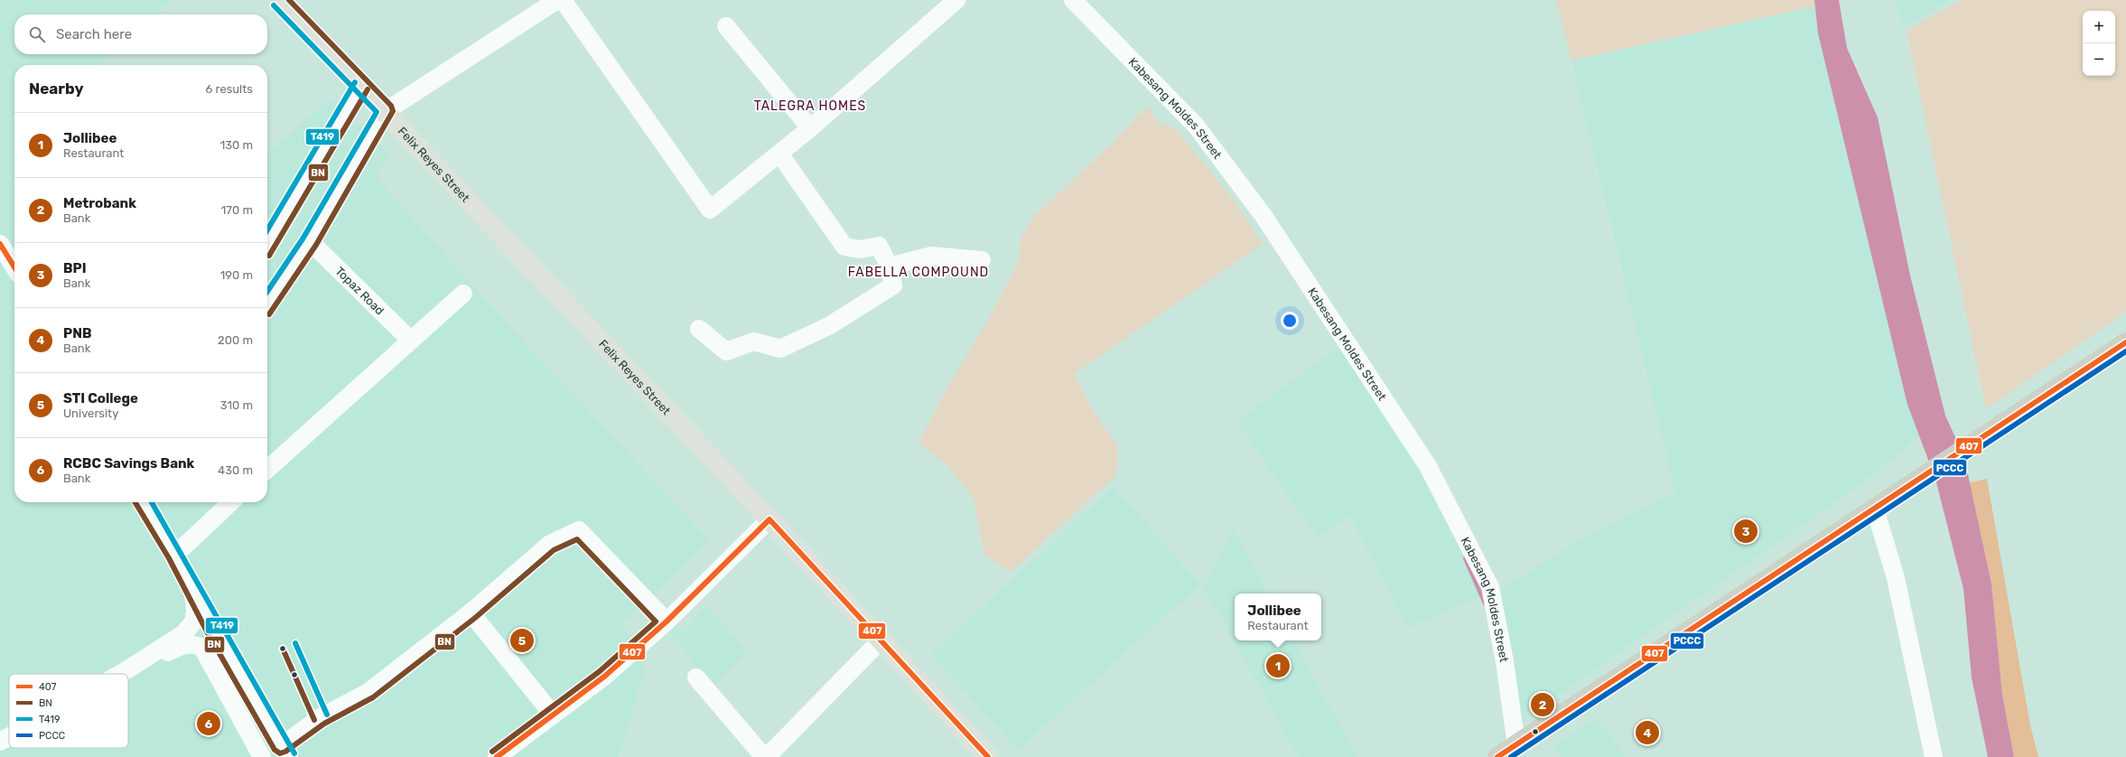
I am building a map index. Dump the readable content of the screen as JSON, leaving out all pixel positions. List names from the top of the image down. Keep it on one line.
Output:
{"streets":{"main road":["Felix Reyes Street"],"street":["Kabesang Moldes Street","Topaz Road"]},"districts":["TALEGRA HOMES","FABELLA COMPOUND"],"lines":["transit line BN","transit line T419","transit line 407","transit line PCCC"],"legend":["407","BN","T419","PCCC"],"page":{"map_buttons":["+","−"],"search":"Search here","heading":["Nearby","6 results"],"list":[{"mark":"1","name":"Jollibee","note":"Restaurant","value":"130 m"},{"mark":"2","name":"Metrobank","note":"Bank","value":"170 m"},{"mark":"3","name":"BPI","note":"Bank","value":"190 m"},{"mark":"4","name":"PNB","note":"Bank","value":"200 m"},{"mark":"5","name":"STI College","note":"University","value":"310 m"},{"mark":"6","name":"RCBC Savings Bank","note":"Bank","value":"430 m"}],"pins":["3","5","1","2","6","4"],"popup":["Jollibee","Restaurant"]}}
